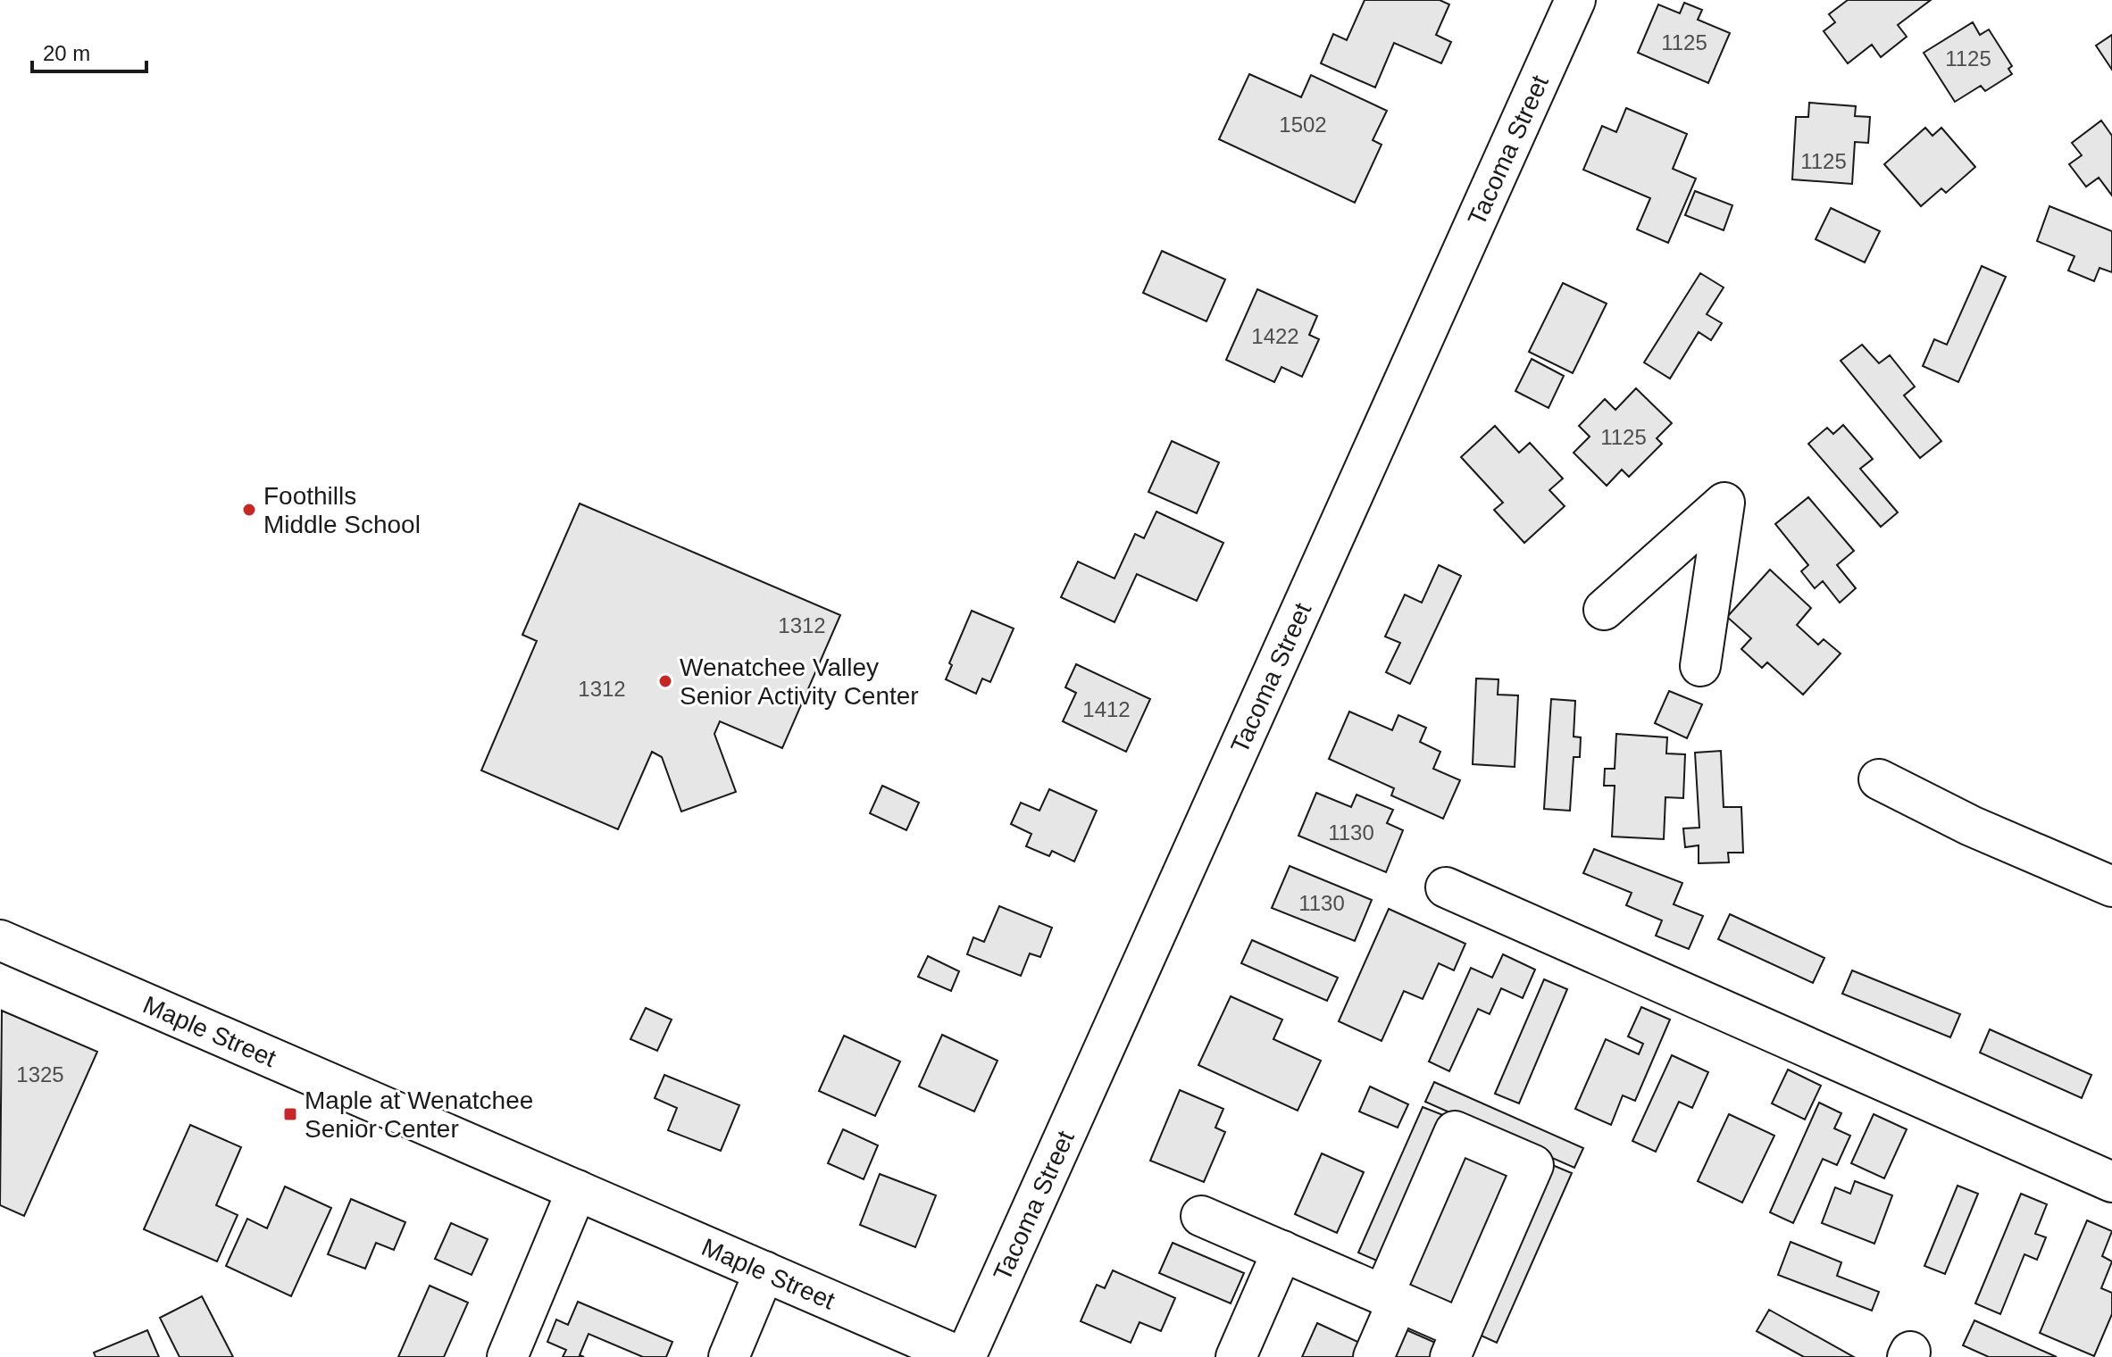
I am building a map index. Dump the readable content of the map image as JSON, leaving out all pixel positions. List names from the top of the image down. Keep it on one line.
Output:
{"streets":{"street":["Tacoma Street","Maple Street"]},"crossings":[["Tacoma Street","Maple Street"]],"places":{"other":["Foothills Middle School","Wenatchee Valley Senior Activity Center"],"transit":["Maple at Wenatchee Senior Center"]},"house_numbers":["1125","1125","1502","1125","1422","1125","1312","1312","1412","1130","1130","1325"],"scale_bar":"20 m"}
